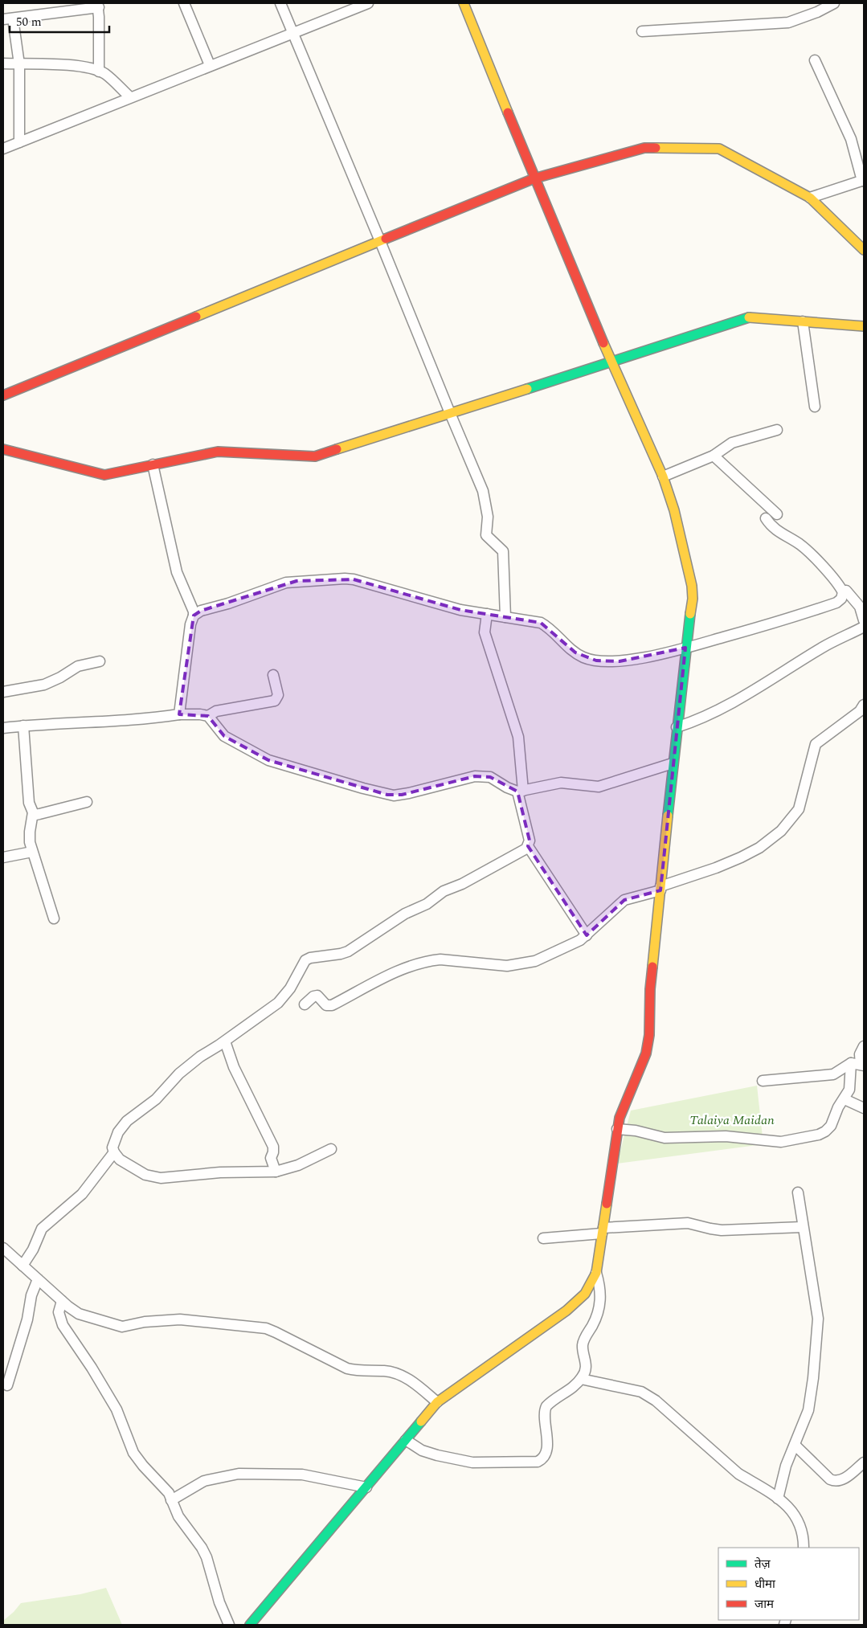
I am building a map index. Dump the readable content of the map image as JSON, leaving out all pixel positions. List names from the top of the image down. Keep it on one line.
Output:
{"parks":["Talaiya Maidan"],"legend":["तेज़","धीमा","जाम"],"scale_bar":"50 m"}
